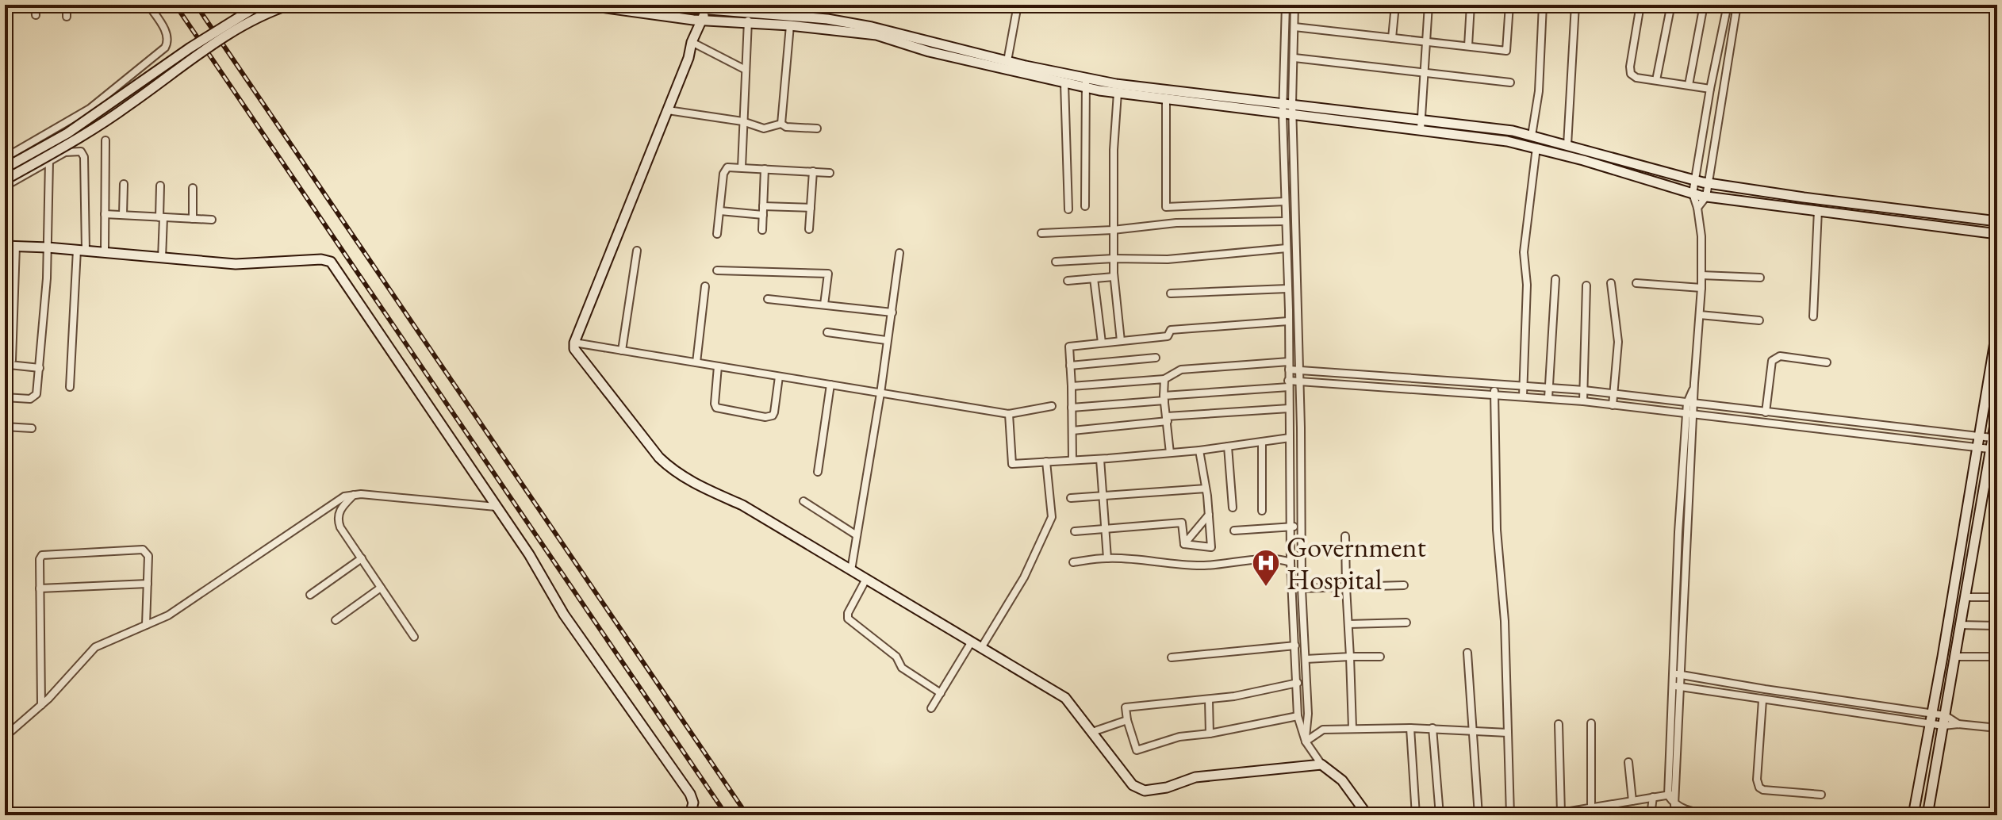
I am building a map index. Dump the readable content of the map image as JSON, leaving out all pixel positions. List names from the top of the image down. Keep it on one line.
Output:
{"places":{"hospital":["Government Hospital"]}}
